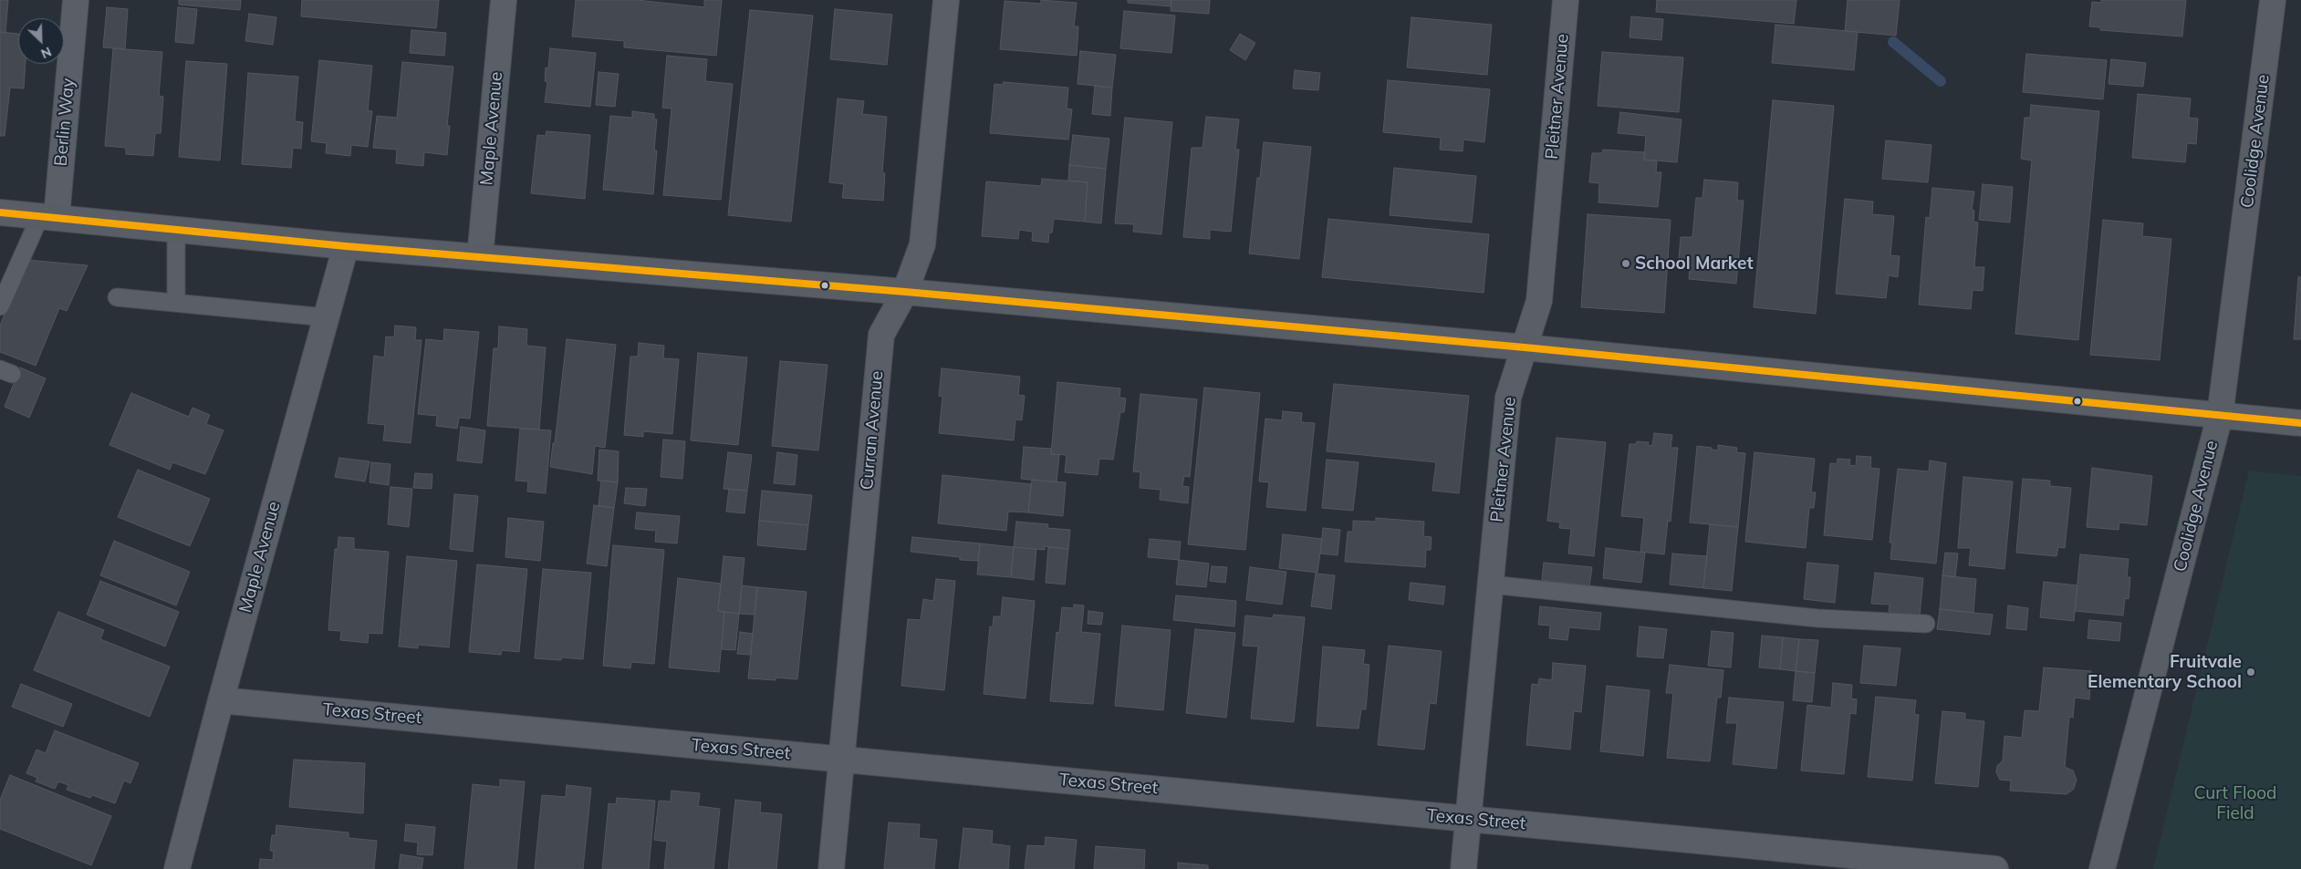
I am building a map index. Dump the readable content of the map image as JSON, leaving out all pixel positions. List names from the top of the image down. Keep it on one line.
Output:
{"streets":{"street":["Pleitner Avenue","Berlin Way","Maple Avenue","Coolidge Avenue","Curran Avenue","Texas Street"]},"crossings":[["Pleitner Avenue","Texas Street"],["Maple Avenue","Texas Street"],["Curran Avenue","Texas Street"]],"parks":["Curt Flood Field"],"places":["School Market","Fruitvale Elementary School"],"north":"bottom right"}
